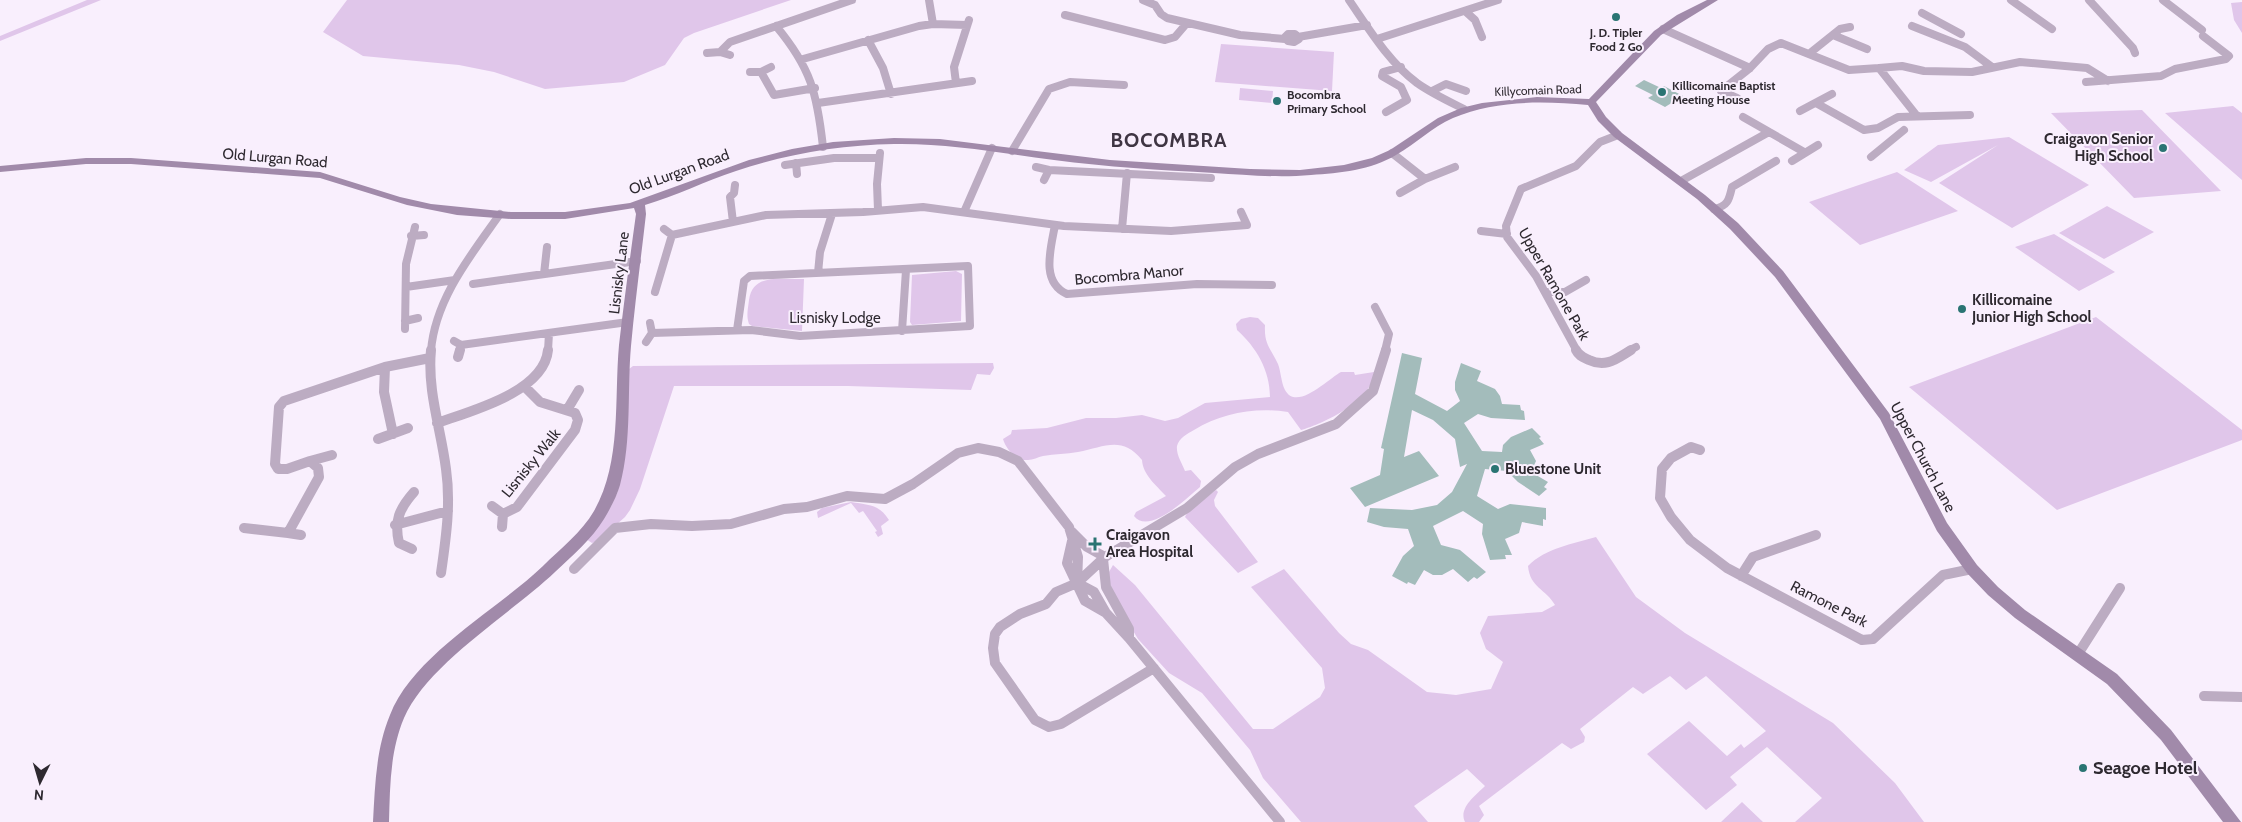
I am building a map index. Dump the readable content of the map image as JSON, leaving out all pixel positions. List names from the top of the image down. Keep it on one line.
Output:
{"streets":{"street":["Killycomain Road","Old Lurgan Road","Lisnisky Lane","Bocombra Manor","Upper Ramone Park","Lisnisky Lodge","Upper Church Lane","Lisnisky Walk","Ramone Park"]},"crossings":[["Killycomain Road","Old Lurgan Road"],["Killycomain Road","Upper Church Lane"],["Old Lurgan Road","Lisnisky Lane"],["Upper Ramone Park","Upper Church Lane"],["Upper Church Lane","Ramone Park"]],"districts":["BOCOMBRA"],"places":{"other":["J. D. Tipler Food 2 Go","Killicomaine Baptist Meeting House","Bocombra Primary School","Craigavon Senior High School","Killicomaine Junior High School","Bluestone Unit","Seagoe Hotel"],"health":["Craigavon Area Hospital"]},"north":"bottom"}
